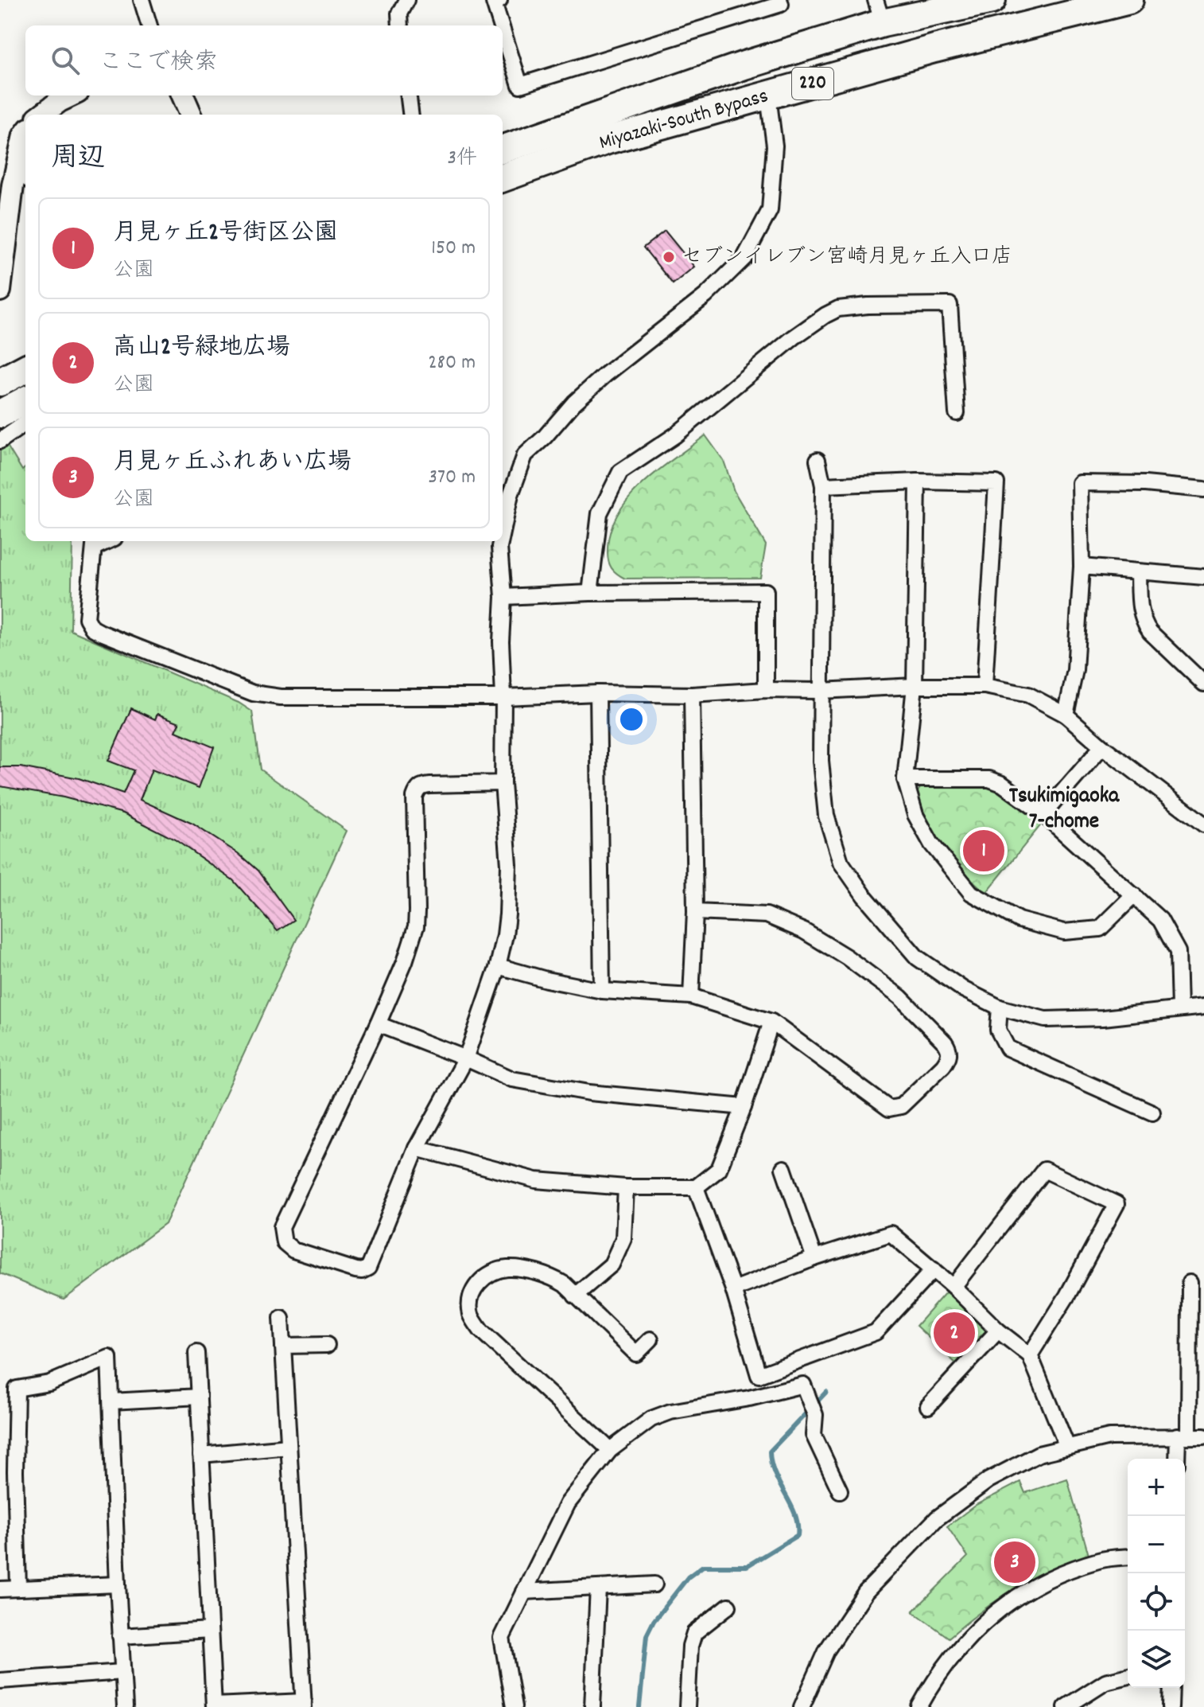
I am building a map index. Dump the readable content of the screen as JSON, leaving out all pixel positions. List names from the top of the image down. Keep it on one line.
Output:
{"streets":{"highway":["220","Miyazaki-South Bypass"]},"districts":["Tsukimigaoka 7-chome"],"places":["セブンイレブン宮崎月見ヶ丘入口店"],"page":{"search":"ここで検索","heading":["周辺","3件"],"list":[{"mark":"1","name":"月見ヶ丘2号街区公園","note":"公園","value":"150 m"},{"mark":"2","name":"高山2号緑地広場","note":"公園","value":"280 m"},{"mark":"3","name":"月見ヶ丘ふれあい広場","note":"公園","value":"370 m"}],"pins":["1","2","3"],"map_buttons":["+","−"]}}
